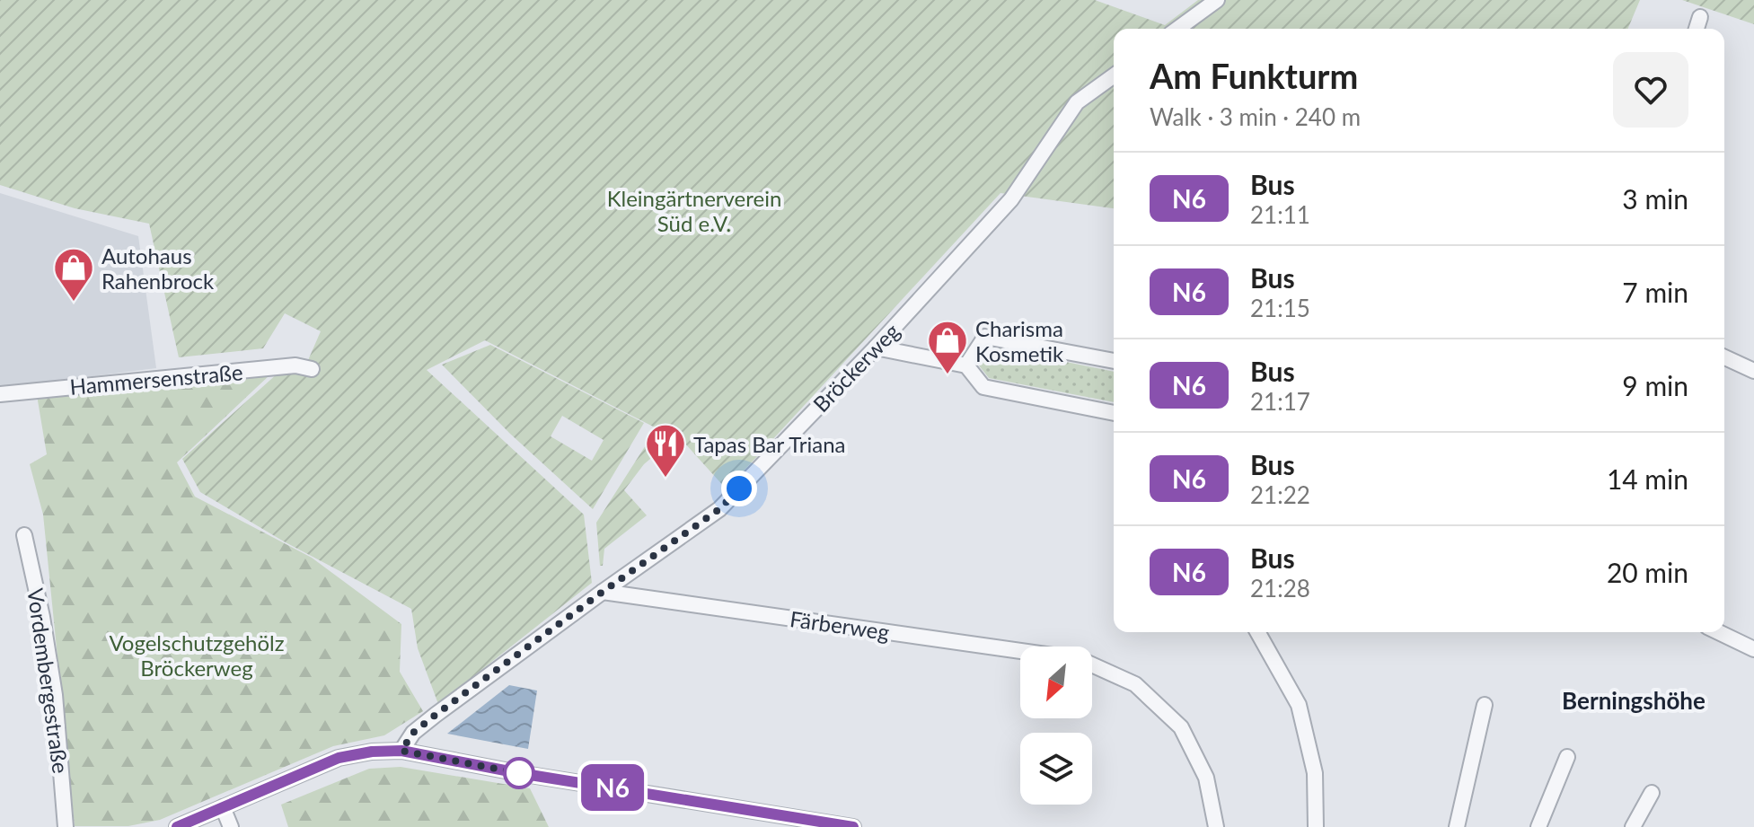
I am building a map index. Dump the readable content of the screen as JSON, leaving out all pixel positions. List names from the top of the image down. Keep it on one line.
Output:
{"streets":{"street":["Bröckerweg","Hammersenstraße","Färberweg","Vordembergestraße"]},"crossings":[["Bröckerweg","Färberweg"]],"districts":["Berningshöhe"],"parks":["Kleingärtnerverein Süd e.V.","Vogelschutzgehölz Bröckerweg"],"places":{"shop":["Autohaus Rahenbrock","Charisma Kosmetik"],"restaurant":["Tapas Bar Triana"]},"lines":["bus line N6"],"north":"bottom left","page":{"on_map":"N6","heading":["Am Funkturm","Walk · 3 min · 240 m"],"list":[{"mark":"N6","name":"Bus","note":"21:11","value":"3 min"},{"mark":"N6","name":"Bus","note":"21:15","value":"7 min"},{"mark":"N6","name":"Bus","note":"21:17","value":"9 min"},{"mark":"N6","name":"Bus","note":"21:22","value":"14 min"},{"mark":"N6","name":"Bus","note":"21:28","value":"20 min"}]}}
